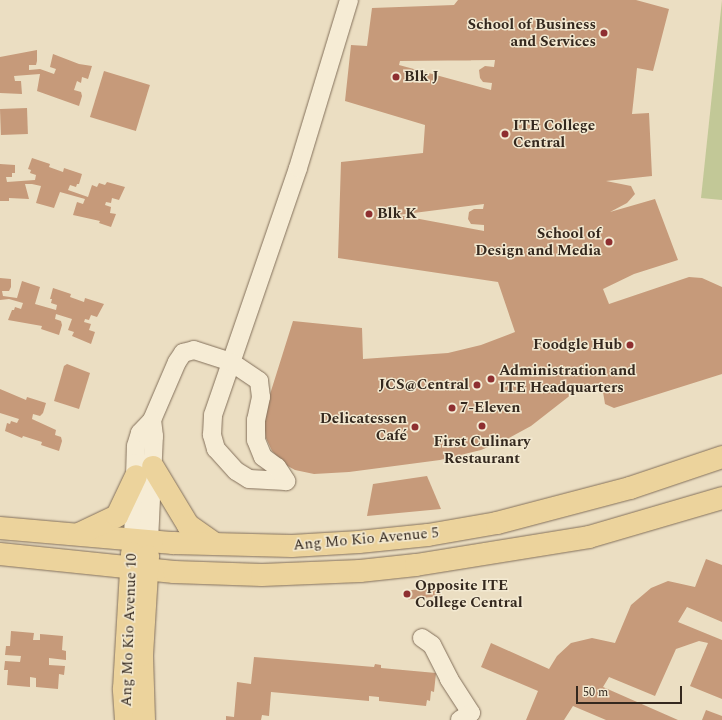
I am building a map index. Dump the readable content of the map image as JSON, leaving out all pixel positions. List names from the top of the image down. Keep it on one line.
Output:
{"streets":{"main road":["Ang Mo Kio Avenue 5","Ang Mo Kio Avenue 10"]},"crossings":[["Ang Mo Kio Avenue 5","Ang Mo Kio Avenue 10"]],"places":["School of Business and Services","Blk J","ITE College Central","Blk K","School of Design and Media","Foodgle Hub","Administration and ITE Headquarters","JCS@Central","7-Eleven","First Culinary Restaurant","Delicatessen Café","Opposite ITE College Central"],"scale_bar":"50 m"}
